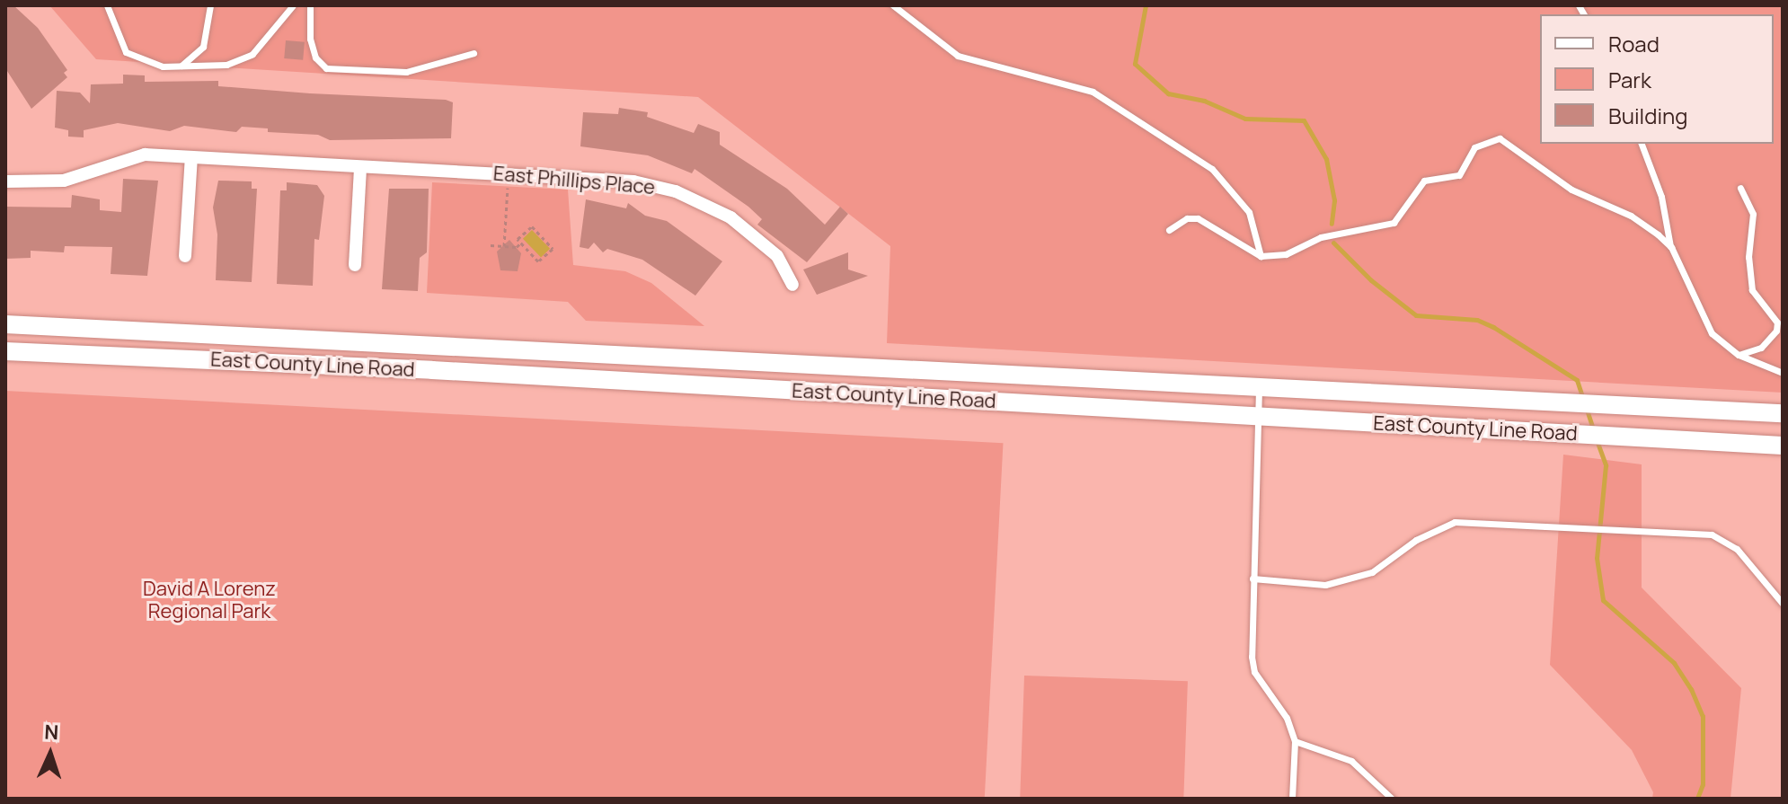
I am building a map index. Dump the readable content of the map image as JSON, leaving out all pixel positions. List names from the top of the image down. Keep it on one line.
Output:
{"streets":{"main road":["East County Line Road"],"street":["East Phillips Place"]},"parks":["David A Lorenz Regional Park"],"legend":["Road","Park","Building"],"north":"top"}
